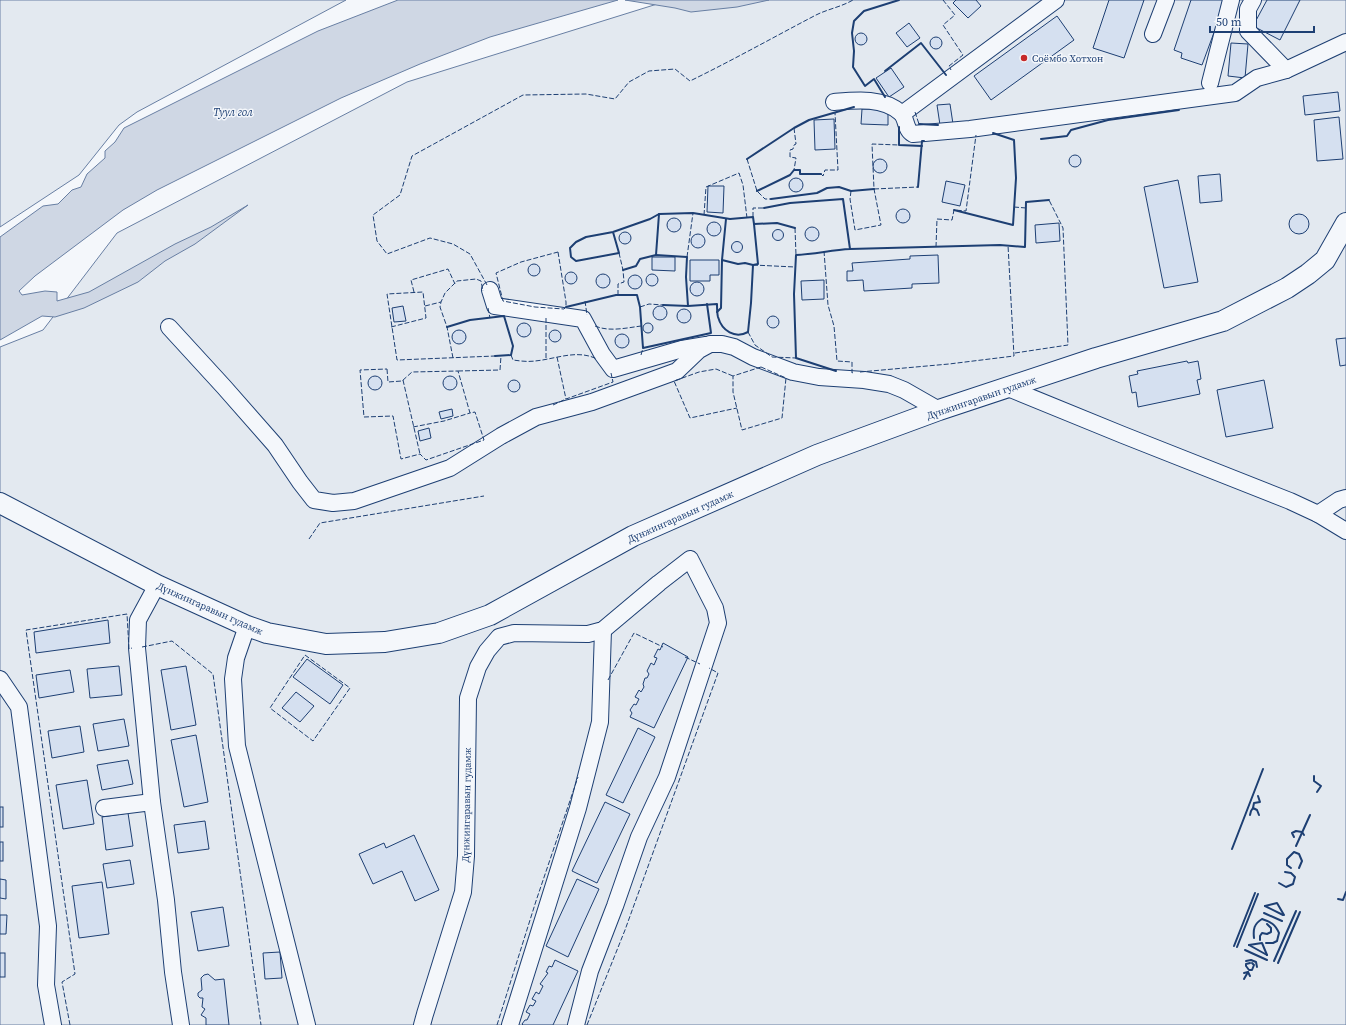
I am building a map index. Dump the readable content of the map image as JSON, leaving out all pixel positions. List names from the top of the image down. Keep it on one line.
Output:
{"streets":{"main road":["Дүнжингаравын гудамж"]},"water":["Туул гол"],"places":["Соёмбо Хотхон"],"scale_bar":"50 m"}
